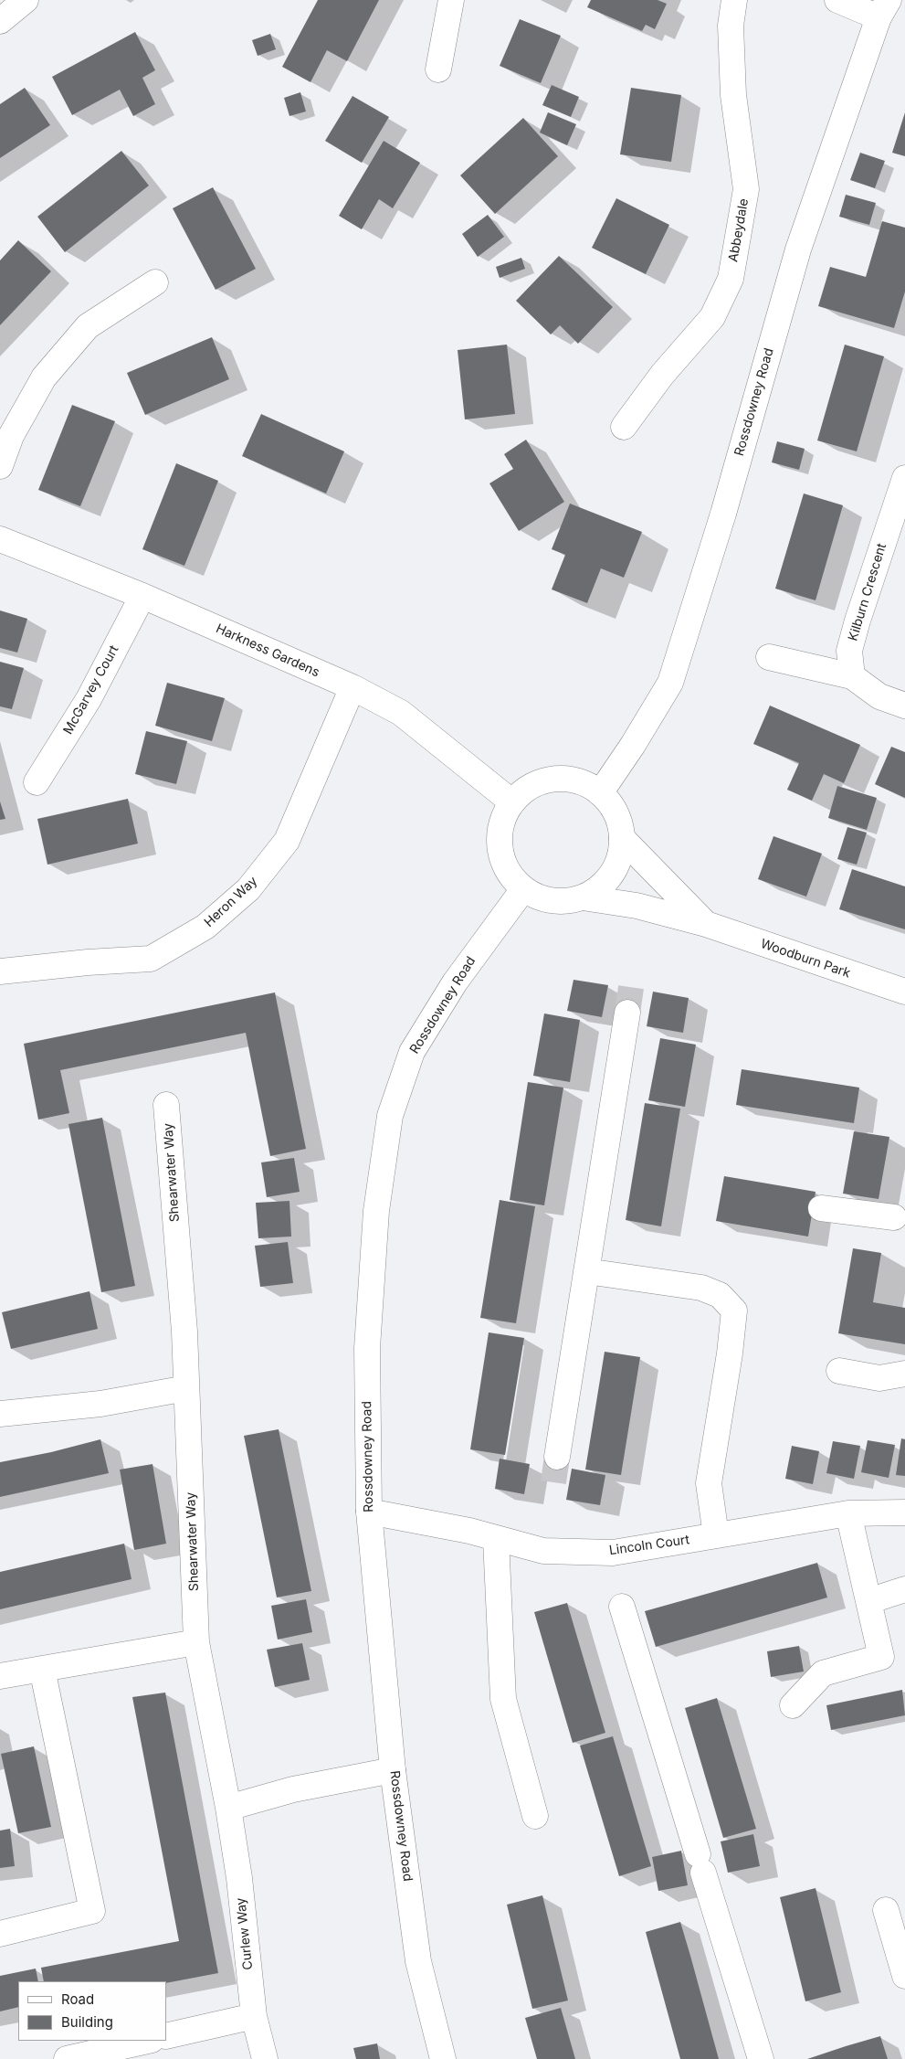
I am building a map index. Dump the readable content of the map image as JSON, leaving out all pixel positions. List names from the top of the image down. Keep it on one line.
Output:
{"streets":{"street":["Abbeydale","Rossdowney Road","Kilburn Crescent","Harkness Gardens","McGarvey Court","Heron Way","Woodburn Park","Shearwater Way","Lincoln Court","Curlew Way"]},"crossings":[["Rossdowney Road","Harkness Gardens"],["Rossdowney Road","Woodburn Park"],["Rossdowney Road","Lincoln Court"],["Harkness Gardens","McGarvey Court"],["Harkness Gardens","Heron Way"],["Harkness Gardens","Woodburn Park"],["Shearwater Way","Curlew Way"]],"legend":["Road","Building"]}
